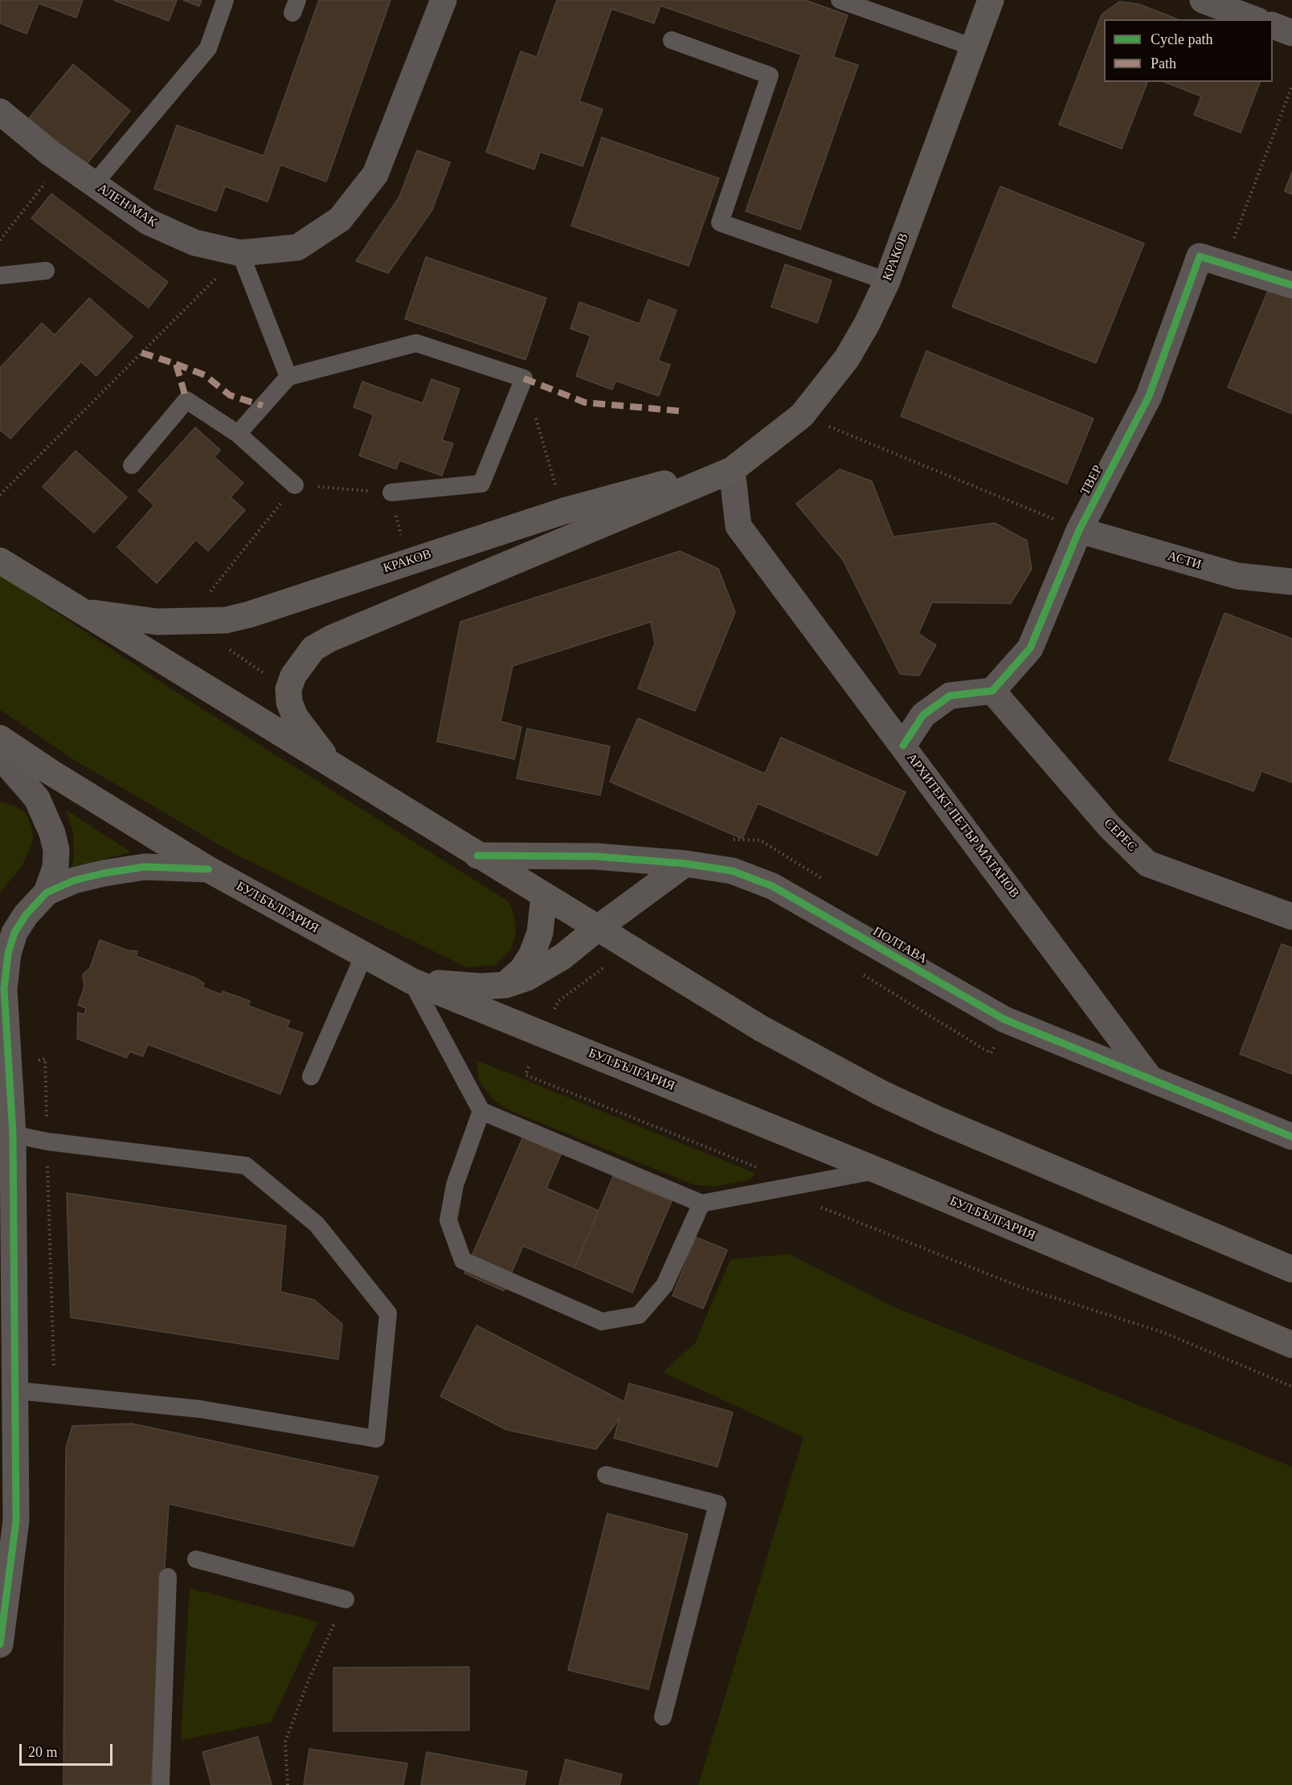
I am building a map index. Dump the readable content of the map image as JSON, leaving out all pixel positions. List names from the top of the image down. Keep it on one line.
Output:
{"streets":{"main road":["КРАКОВ","БУЛ.БЪЛГАРИЯ"],"street":["АЛЕН МАК","ТВЕР","АСТИ","АРХИТЕКТ ПЕТЪР МАТАНОВ","СЕРЕС","ПОЛТАВА"]},"crossings":[["КРАКОВ","АРХИТЕКТ ПЕТЪР МАТАНОВ"],["ТВЕР","АСТИ"],["ТВЕР","СЕРЕС"],["АРХИТЕКТ ПЕТЪР МАТАНОВ","ПОЛТАВА"]],"legend":["Cycle path","Path"],"scale_bar":"20 m"}
